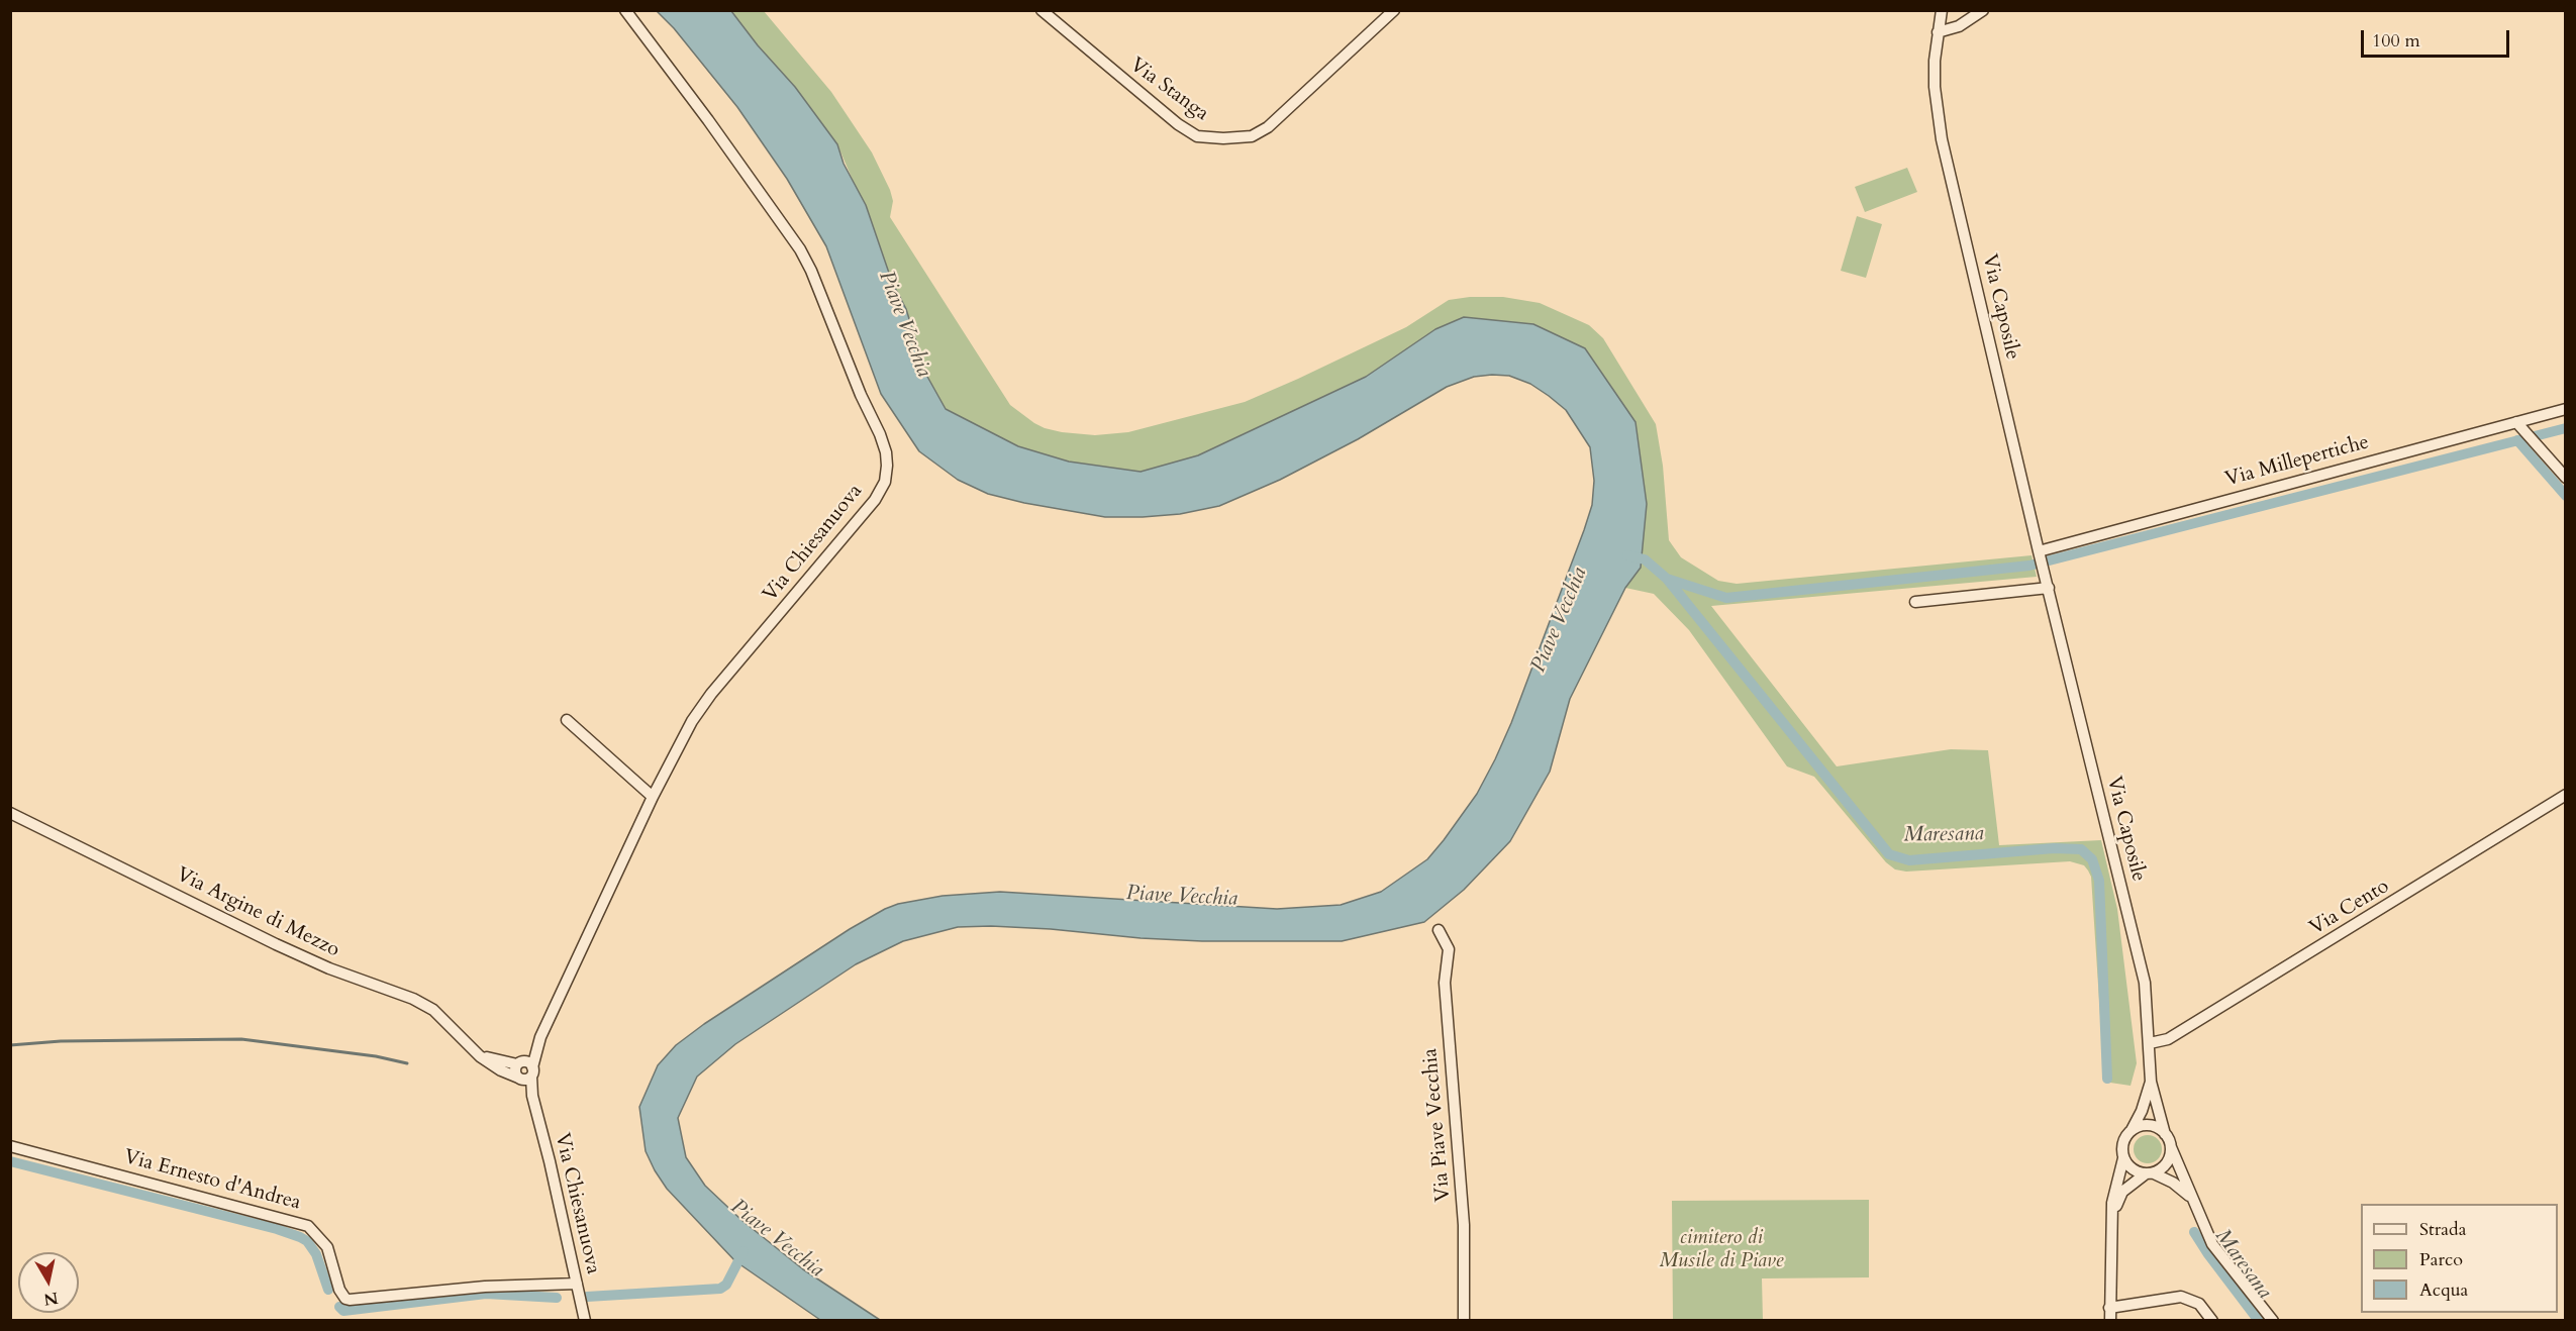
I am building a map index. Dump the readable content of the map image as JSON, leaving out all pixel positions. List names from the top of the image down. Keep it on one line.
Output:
{"streets":{"street":["Via Stanga","Via Caposile","Via Millepertiche","Via Chiesanuova","Via Cento","Via Argine di Mezzo","Via Piave Vecchia","Via Ernesto d'Andrea"]},"crossings":[["Via Caposile","Via Millepertiche"],["Via Caposile","Via Cento"],["Via Chiesanuova","Via Argine di Mezzo"],["Via Chiesanuova","Via Ernesto d'Andrea"]],"water":["Piave Vecchia","Maresana"],"parks":["cimitero di Musile di Piave"],"legend":["Strada","Parco","Acqua"],"scale_bar":"100 m","north":"bottom"}
